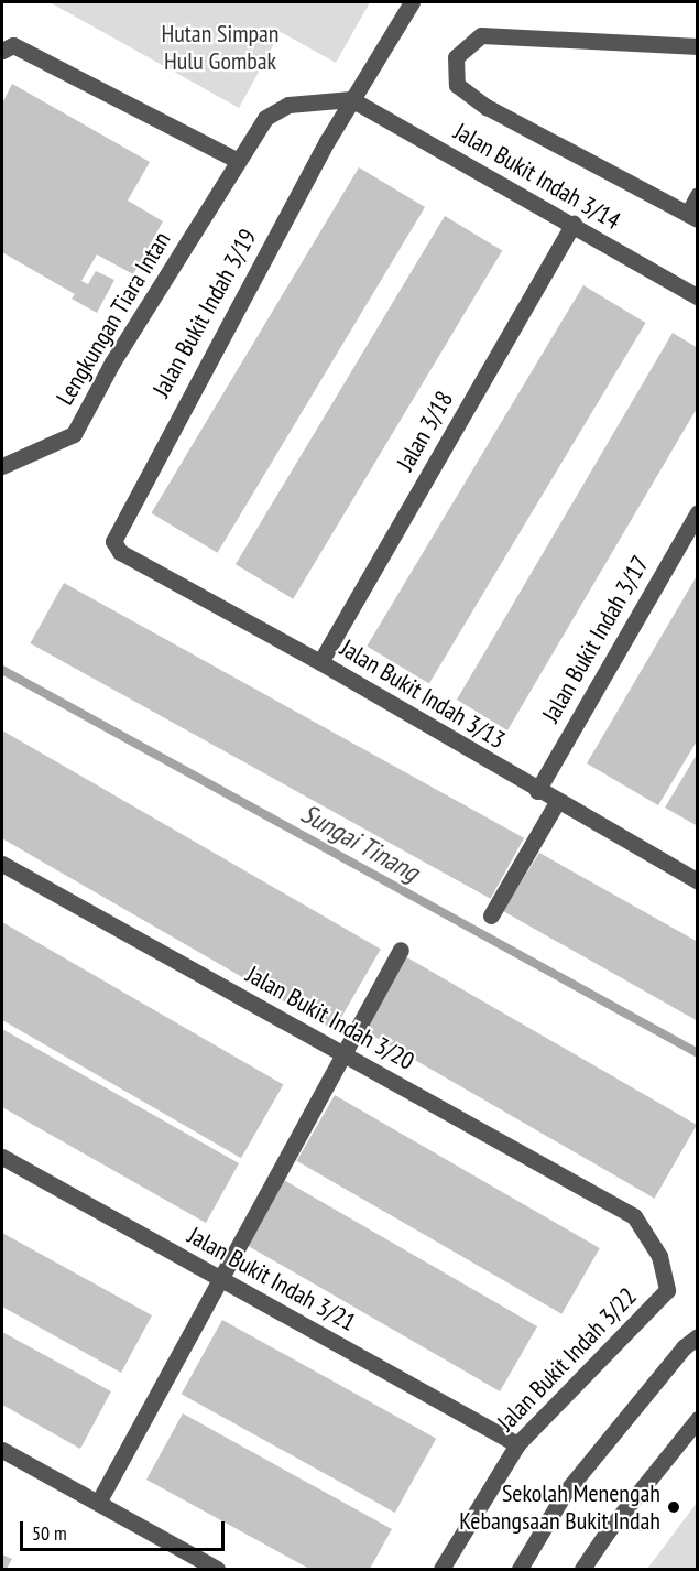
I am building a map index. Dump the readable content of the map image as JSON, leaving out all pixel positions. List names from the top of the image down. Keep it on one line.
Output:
{"streets":{"street":["Jalan Bukit Indah 3/14","Jalan Bukit Indah 3/19","Lengkungan Tiara Intan","Jalan 3/18","Jalan Bukit Indah 3/17","Jalan Bukit Indah 3/13","Jalan Bukit Indah 3/20","Jalan Bukit Indah 3/21","Jalan Bukit Indah 3/22"]},"crossings":[["Jalan Bukit Indah 3/14","Jalan Bukit Indah 3/19"],["Jalan Bukit Indah 3/14","Lengkungan Tiara Intan"],["Jalan Bukit Indah 3/14","Jalan 3/18"],["Jalan Bukit Indah 3/19","Lengkungan Tiara Intan"],["Jalan Bukit Indah 3/19","Jalan Bukit Indah 3/13"],["Jalan 3/18","Jalan Bukit Indah 3/13"],["Jalan Bukit Indah 3/17","Jalan Bukit Indah 3/13"],["Jalan Bukit Indah 3/20","Jalan Bukit Indah 3/22"],["Jalan Bukit Indah 3/21","Jalan Bukit Indah 3/22"]],"water":["Sungai Tinang"],"parks":["Hutan Simpan Hulu Gombak"],"places":["Sekolah Menengah Kebangsaan Bukit Indah"],"scale_bar":"50 m"}
